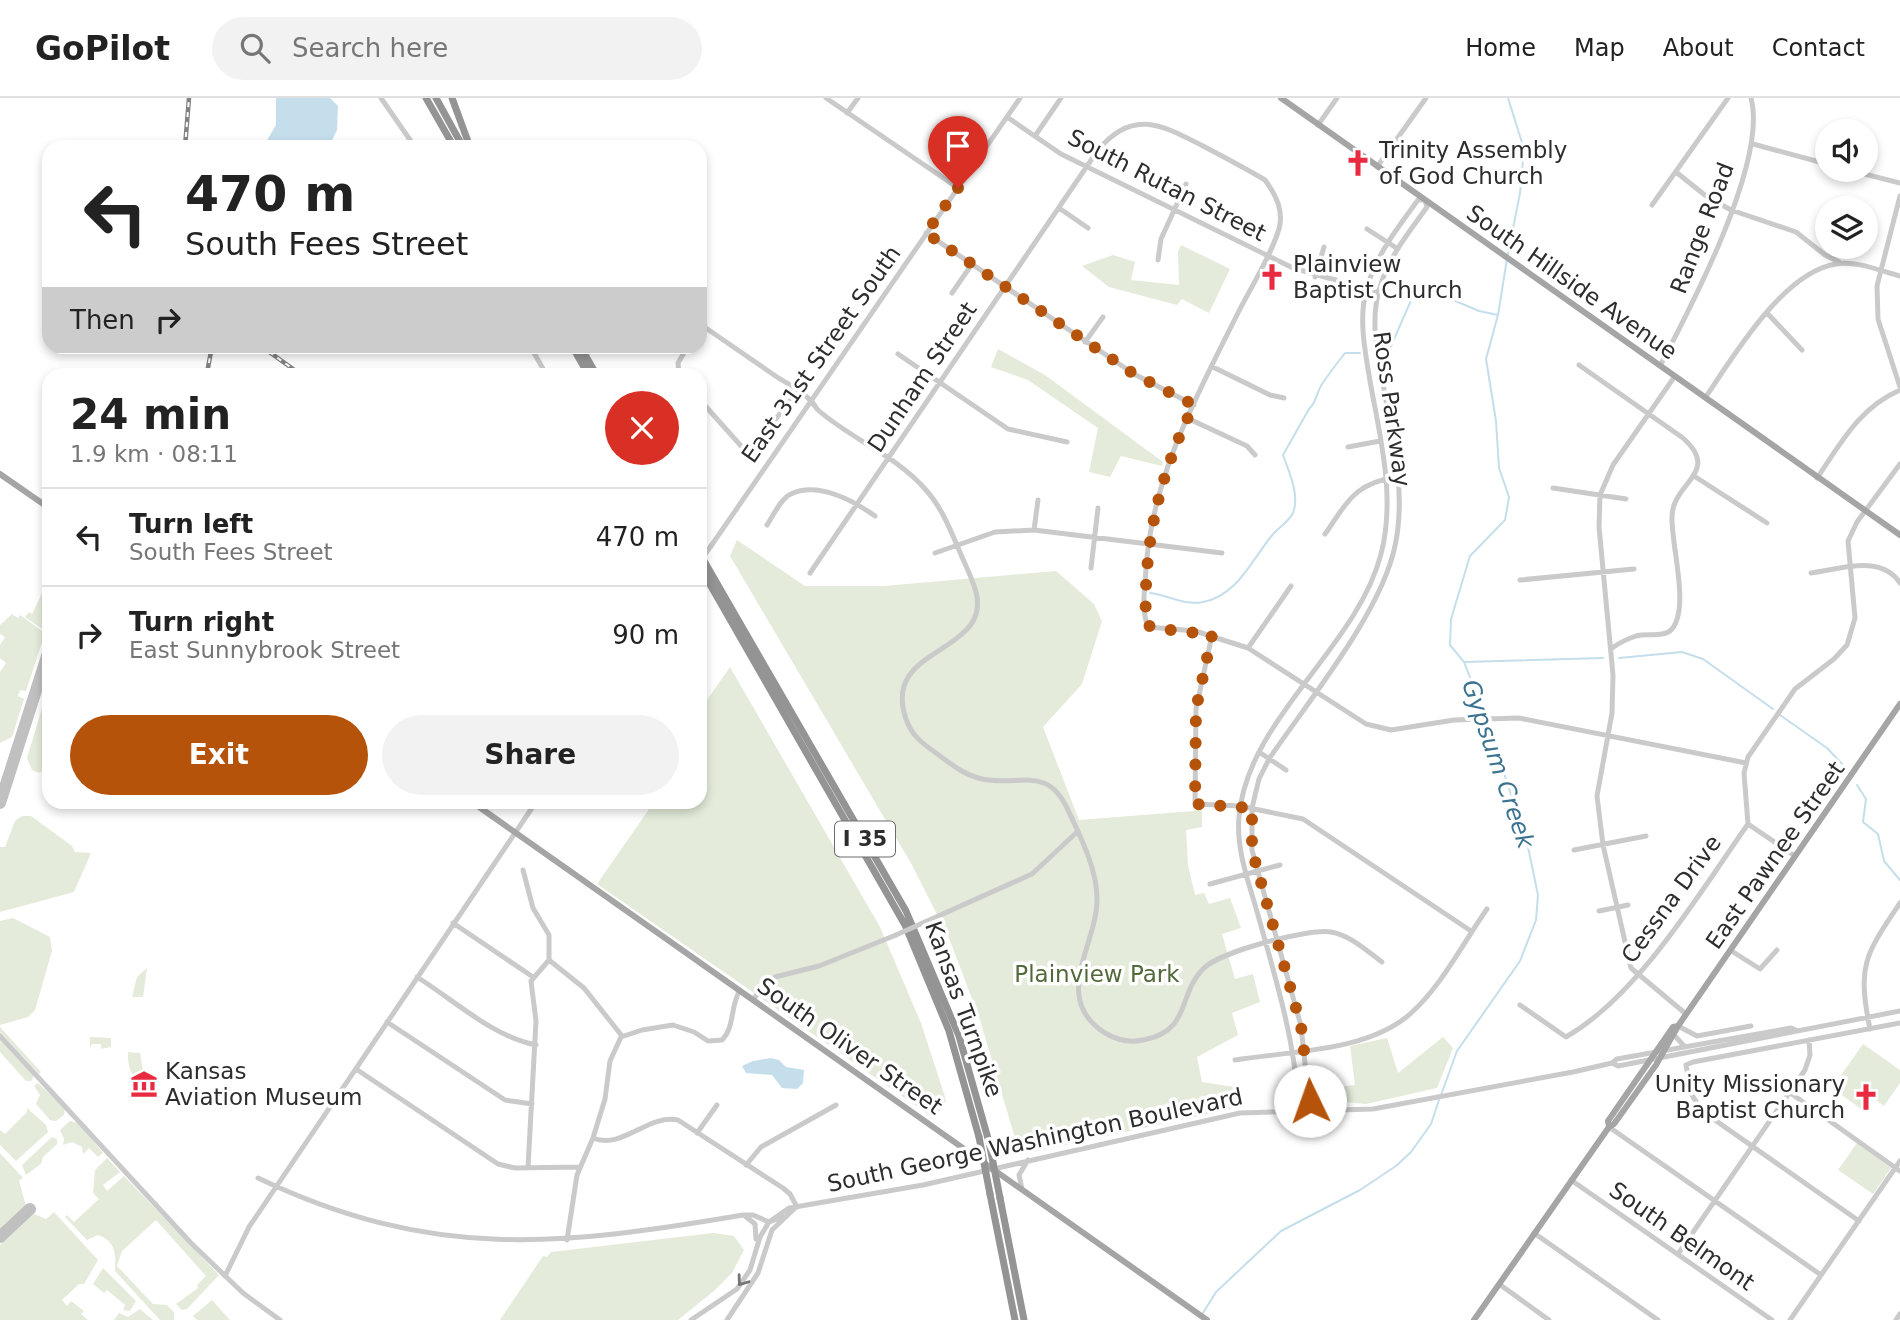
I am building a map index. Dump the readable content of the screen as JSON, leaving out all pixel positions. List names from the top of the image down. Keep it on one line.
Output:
{"streets":{"highway":["I 35","Kansas Turnpike"],"main road":["South Hillside Avenue","East Pawnee Street","South Oliver Street"],"street":["South Rutan Street","Range Road","East 31st Street South","Dunham Street","Ross Parkway","Cessna Drive","South George Washington Boulevard","South Belmont"]},"crossings":[["South Rutan Street","East 31st Street South"],["South Rutan Street","Dunham Street"],["South Rutan Street","Ross Parkway"],["Range Road","South Hillside Avenue"],["South Hillside Avenue","Ross Parkway"],["Ross Parkway","South George Washington Boulevard"],["East Pawnee Street","South George Washington Boulevard"],["East Pawnee Street","South Belmont"],["South Oliver Street","South George Washington Boulevard"]],"water":["Gypsum Creek"],"parks":["Plainview Park"],"places":{"church":["Trinity Assembly of God Church","Plainview Baptist Church","Unity Missionary Baptist Church"],"museum":["Kansas Aviation Museum"]},"page":{"header":"GoPilot","search":"Search here","nav":["Home","Map","About","Contact"],"turn":["470 m","South Fees Street"],"then":"Then","heading":["24 min","1.9 km · 08:11"],"list":[{"name":"Turn left","note":"South Fees Street","value":"470 m"},{"name":"Turn right","note":"East Sunnybrook Street","value":"90 m"}],"buttons":["Exit","Share"]}}
